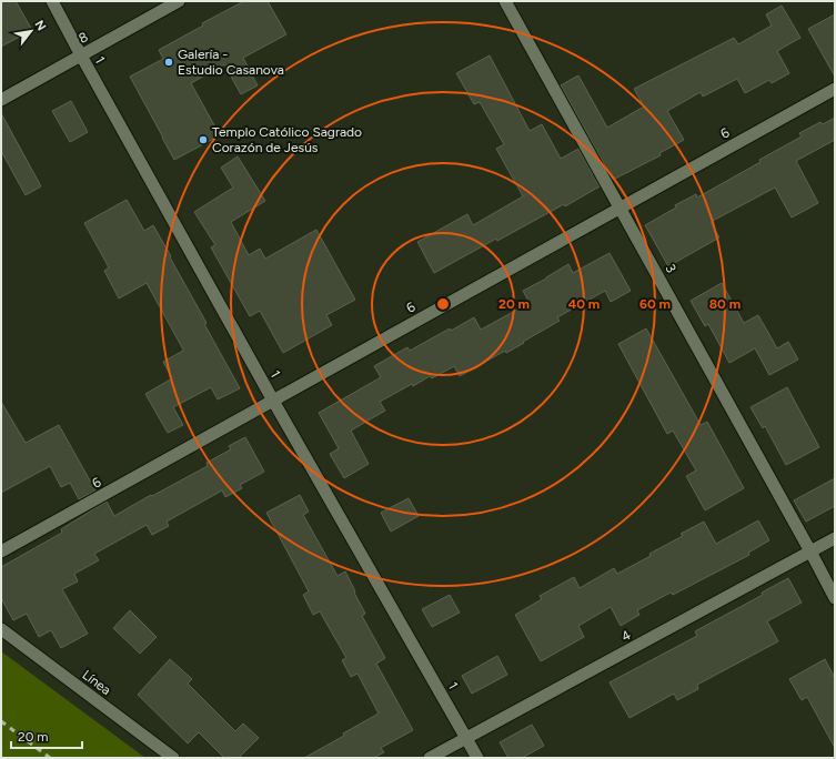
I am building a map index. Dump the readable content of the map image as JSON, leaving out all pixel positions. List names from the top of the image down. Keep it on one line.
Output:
{"streets":{"street":["8","1","6","3","4","Línea"]},"crossings":[["8","1"],["1","6"],["1","4"],["6","3"],["3","4"]],"places":["Galería - Estudio Casanova","Templo Católico Sagrado Corazón de Jesús"],"scale_bar":"20 m","north":"top right","rings":["20 m","40 m","60 m","80 m"]}
